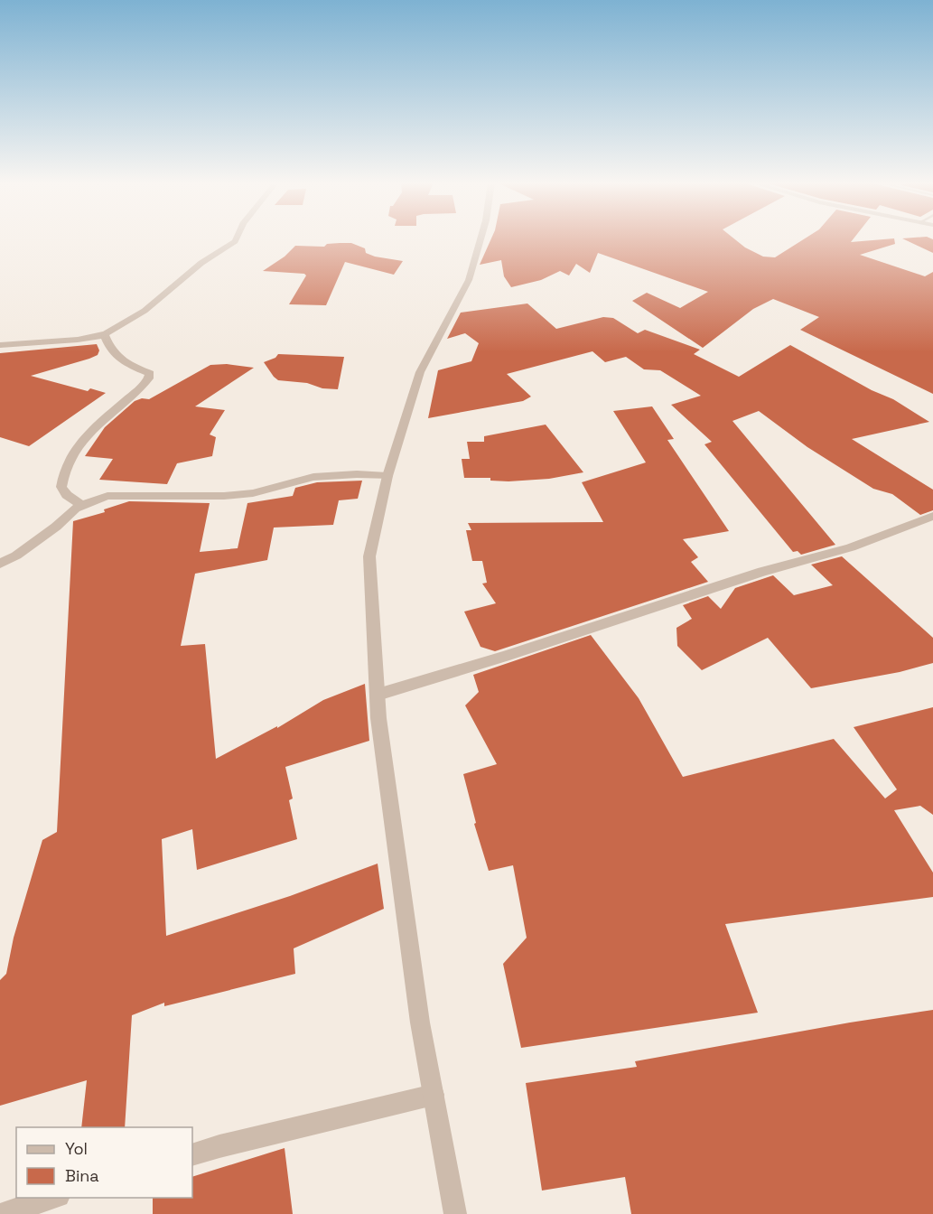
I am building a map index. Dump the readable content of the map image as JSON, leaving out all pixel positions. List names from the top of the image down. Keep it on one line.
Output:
{"legend":["Yol","Bina"]}
